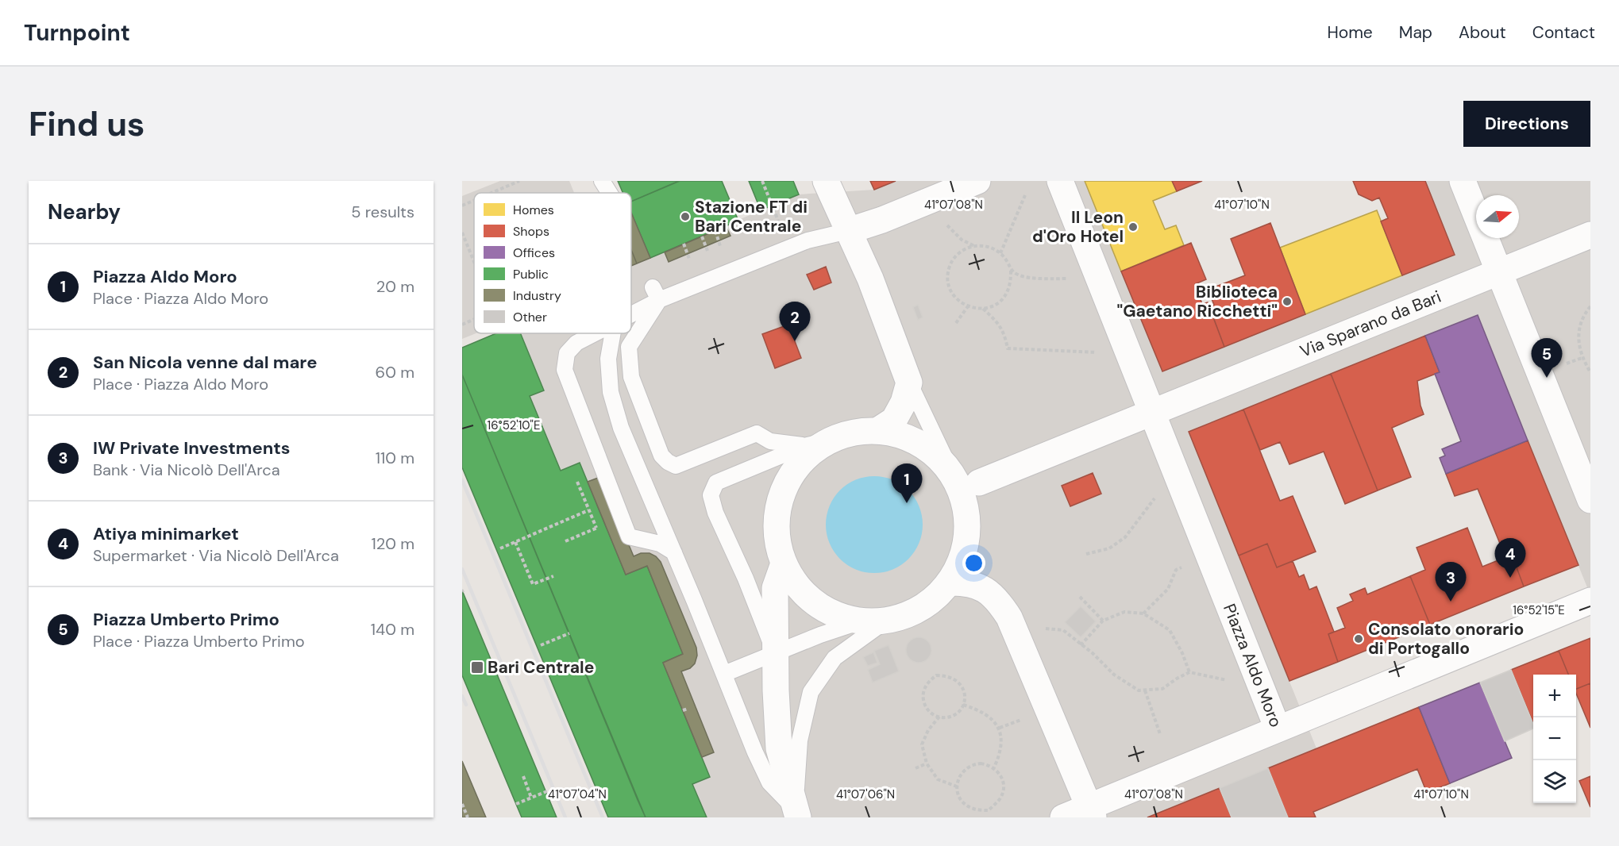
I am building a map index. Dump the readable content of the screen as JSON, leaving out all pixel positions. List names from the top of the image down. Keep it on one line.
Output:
{"streets":{"street":["Via Sparano da Bari","Piazza Aldo Moro"]},"crossings":[["Via Sparano da Bari","Piazza Aldo Moro"]],"places":{"other":["Stazione FT di Bari Centrale","Il Leon d'Oro Hotel","Biblioteca \"Gaetano Ricchetti\"","Consolato onorario di Portogallo"],"transit":["Bari Centrale"]},"legend":["Homes","Shops","Offices","Public","Industry","Other"],"north":"right","page":{"header":"Turnpoint","nav":["Home","Map","About","Contact"],"buttons":"Directions","title":"Find us","heading":["Nearby","5 results"],"list":[{"mark":"1","name":"Piazza Aldo Moro","note":"Place · Piazza Aldo Moro","value":"20 m"},{"mark":"2","name":"San Nicola venne dal mare","note":"Place · Piazza Aldo Moro","value":"60 m"},{"mark":"3","name":"IW Private Investments","note":"Bank · Via Nicolò Dell'Arca","value":"110 m"},{"mark":"4","name":"Atiya minimarket","note":"Supermarket · Via Nicolò Dell'Arca","value":"120 m"},{"mark":"5","name":"Piazza Umberto Primo","note":"Place · Piazza Umberto Primo","value":"140 m"}],"pins":["2","5","1","4","3"],"map_buttons":["+","−"]},"coordinates":["41°07'08\"N","41°07'10\"N","16°52'10\"E","16°52'15\"E","41°07'04\"N","41°07'06\"N"]}
